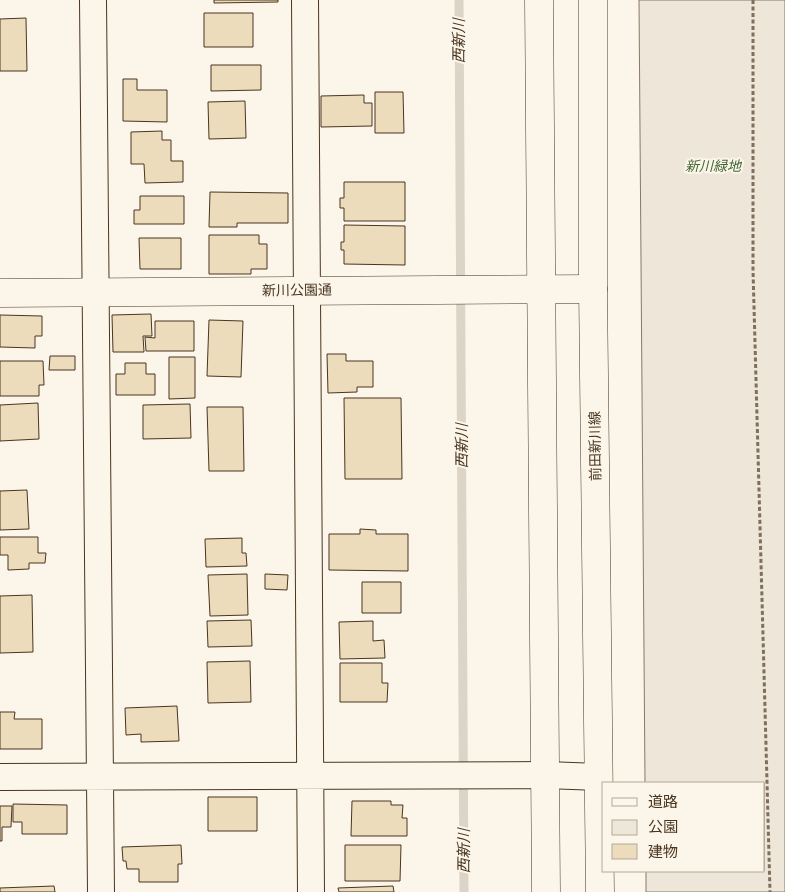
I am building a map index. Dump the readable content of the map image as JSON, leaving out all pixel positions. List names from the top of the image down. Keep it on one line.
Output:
{"streets":{"main road":["新川公園通","前田新川線"]},"crossings":[["新川公園通","前田新川線"]],"water":["西新川"],"parks":["新川緑地"],"legend":["道路","公園","建物"]}
